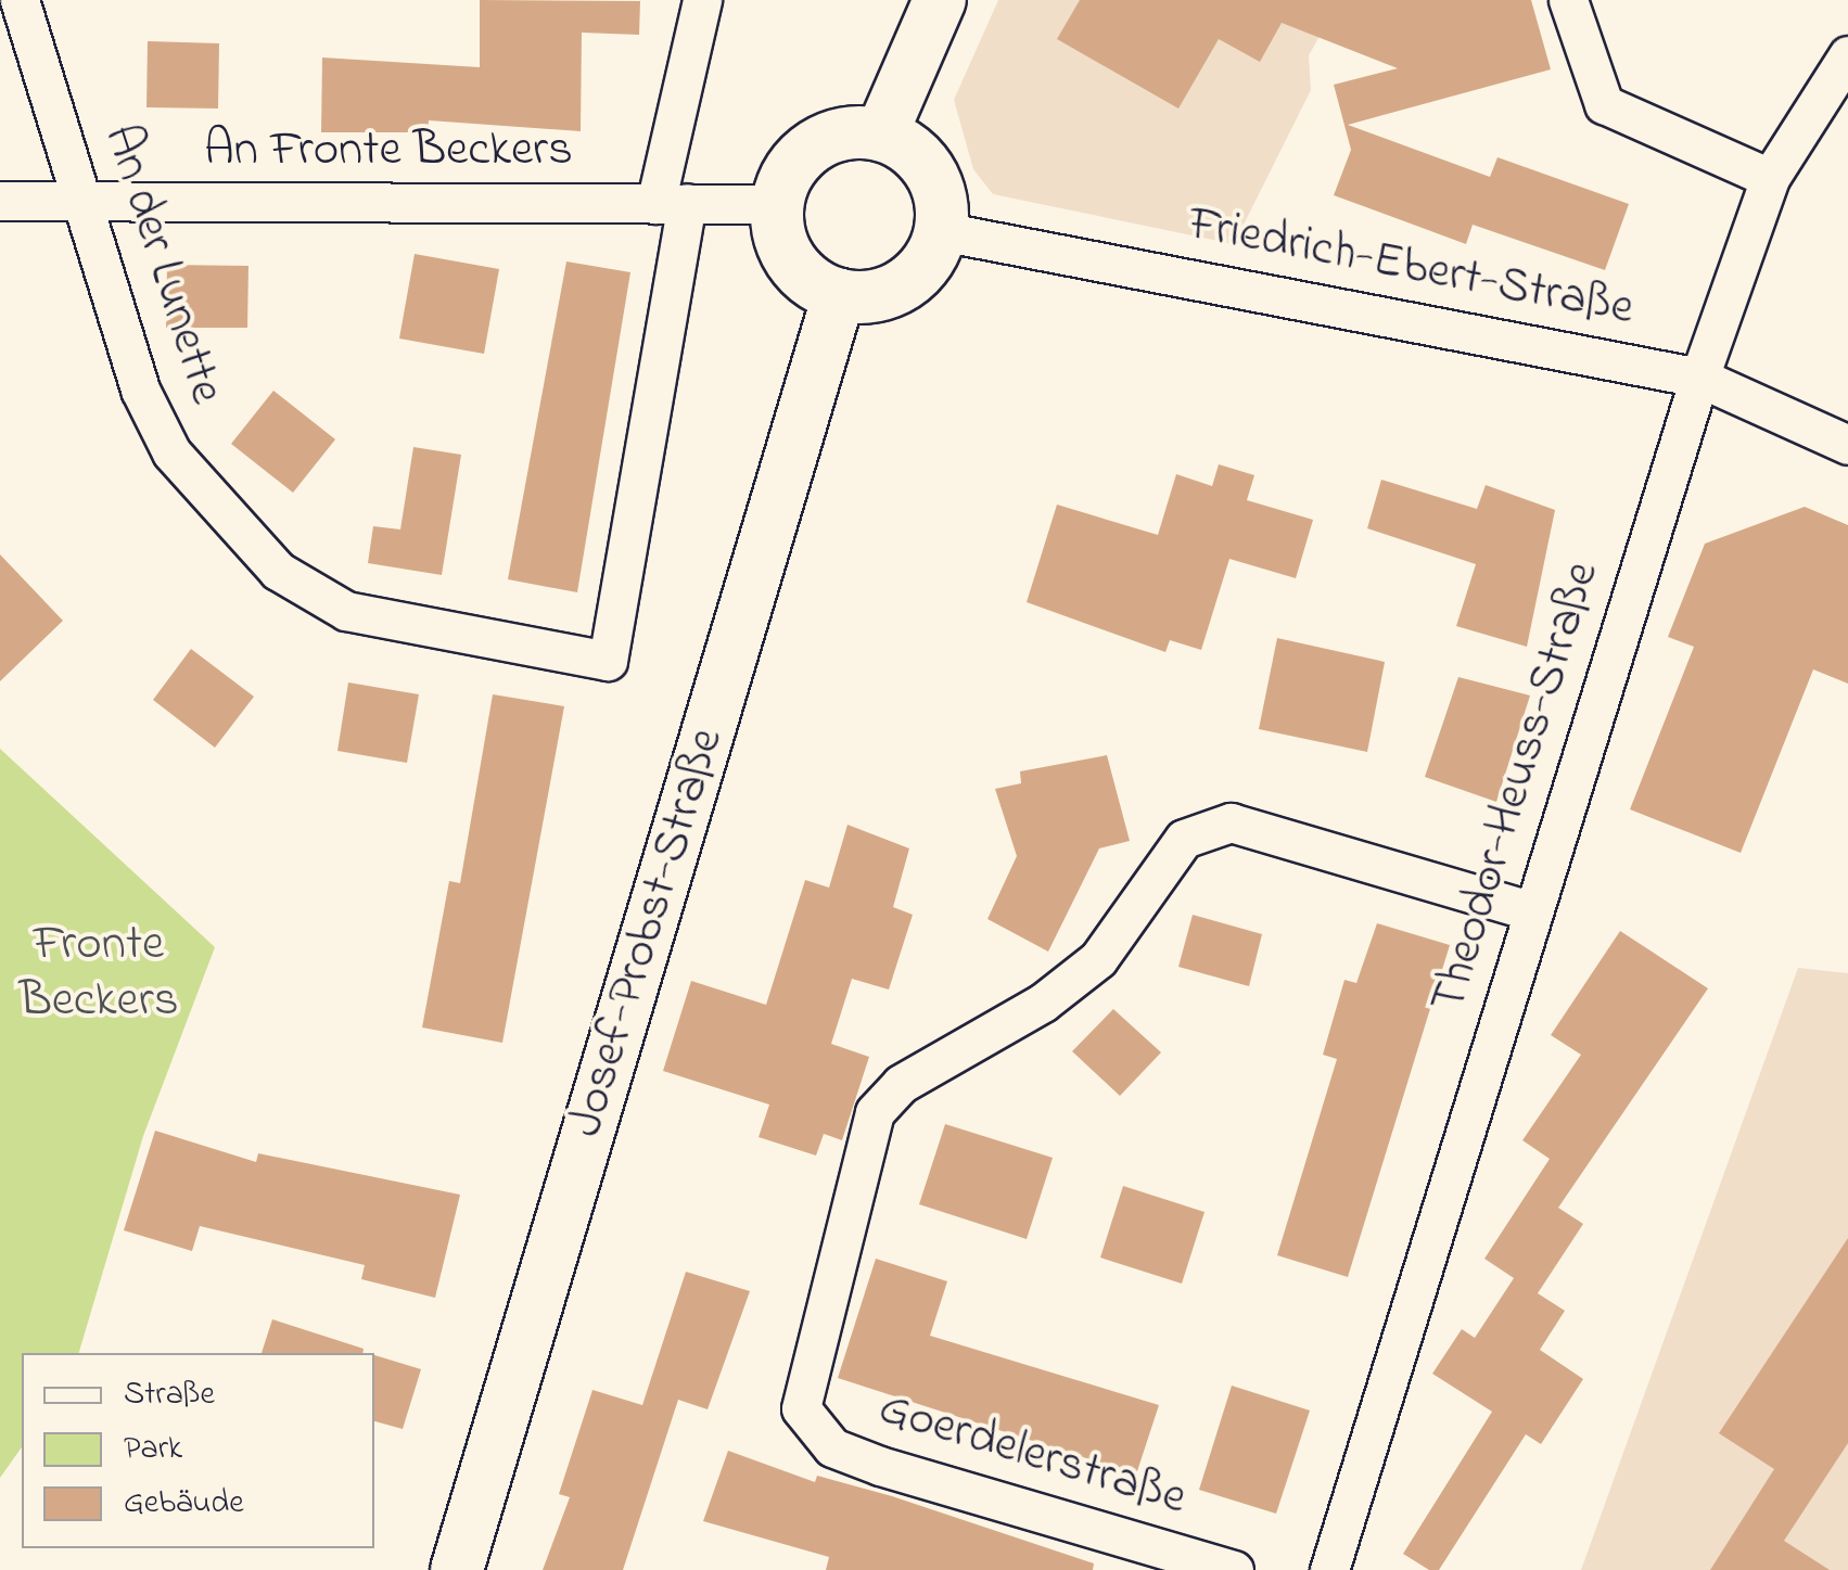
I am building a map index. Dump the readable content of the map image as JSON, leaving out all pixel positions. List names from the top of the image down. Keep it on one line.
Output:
{"streets":{"main road":["Josef-Probst-Straße"],"street":["An Fronte Beckers","An der Lunette","Friedrich-Ebert-Straße","Theodor-Heuss-Straße","Goerdelerstraße"]},"crossings":[["An Fronte Beckers","An der Lunette"],["An Fronte Beckers","Friedrich-Ebert-Straße"],["An Fronte Beckers","Josef-Probst-Straße"],["Friedrich-Ebert-Straße","Theodor-Heuss-Straße"],["Friedrich-Ebert-Straße","Josef-Probst-Straße"],["Theodor-Heuss-Straße","Goerdelerstraße"]],"parks":["Fronte Beckers"],"legend":["Straße","Park","Gebäude"]}
